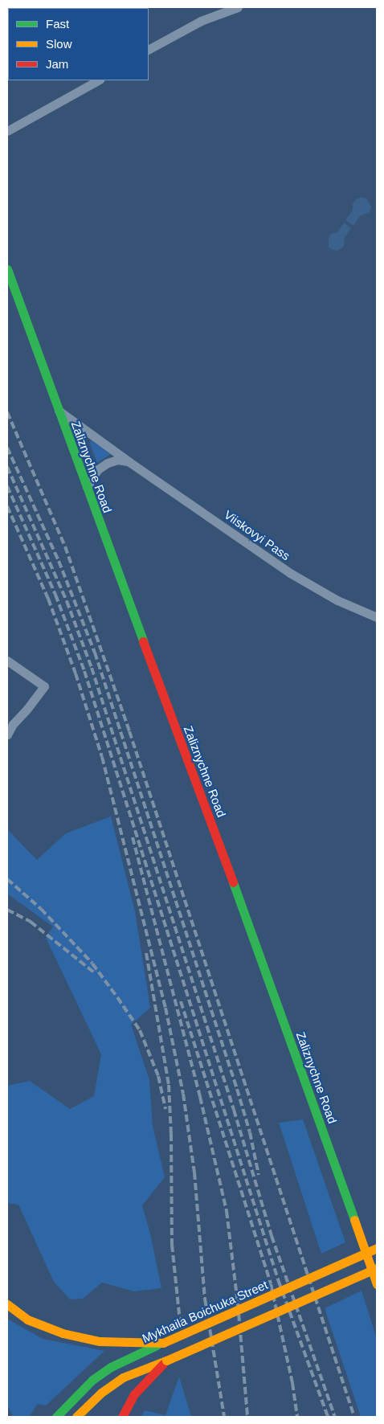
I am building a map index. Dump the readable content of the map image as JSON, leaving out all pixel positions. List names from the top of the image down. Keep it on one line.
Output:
{"streets":{"street":["Zaliznychne Road","Viiskovyi Pass","Mykhaila Boichuka Street"]},"crossings":[["Zaliznychne Road","Viiskovyi Pass"]],"legend":["Fast","Slow","Jam"]}
